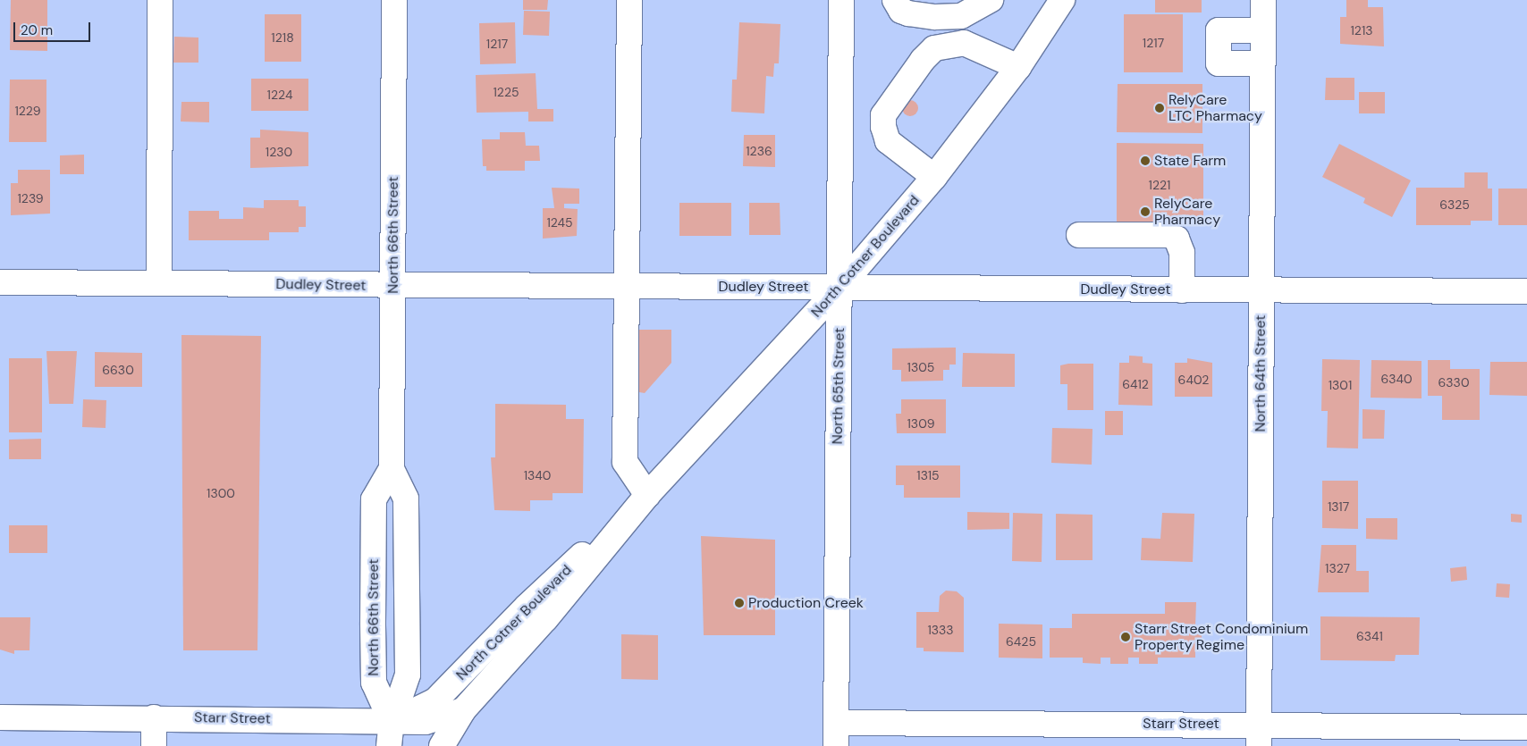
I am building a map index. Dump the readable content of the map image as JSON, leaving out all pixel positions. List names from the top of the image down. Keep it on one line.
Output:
{"streets":{"street":["North 66th Street","North Cotner Boulevard","Dudley Street","North 64th Street","North 65th Street","Starr Street"]},"crossings":[["North 66th Street","North Cotner Boulevard"],["North 66th Street","Dudley Street"],["North 66th Street","Starr Street"],["North Cotner Boulevard","Dudley Street"],["North Cotner Boulevard","North 65th Street"],["North Cotner Boulevard","Starr Street"],["Dudley Street","North 64th Street"],["Dudley Street","North 65th Street"],["North 64th Street","Starr Street"],["North 65th Street","Starr Street"]],"places":["RelyCare LTC Pharmacy","State Farm","RelyCare Pharmacy","Production Creek","Starr Street Condominium Property Regime"],"house_numbers":["1213","1218","1217","1217","1225","1224","1229","1236","1230","1221","1239","6325","1245","1305","6630","6340","6402","6330","6412","1301","1309","1340","1315","1300","1317","1327","1333","6341","6425"],"scale_bar":"20 m"}
